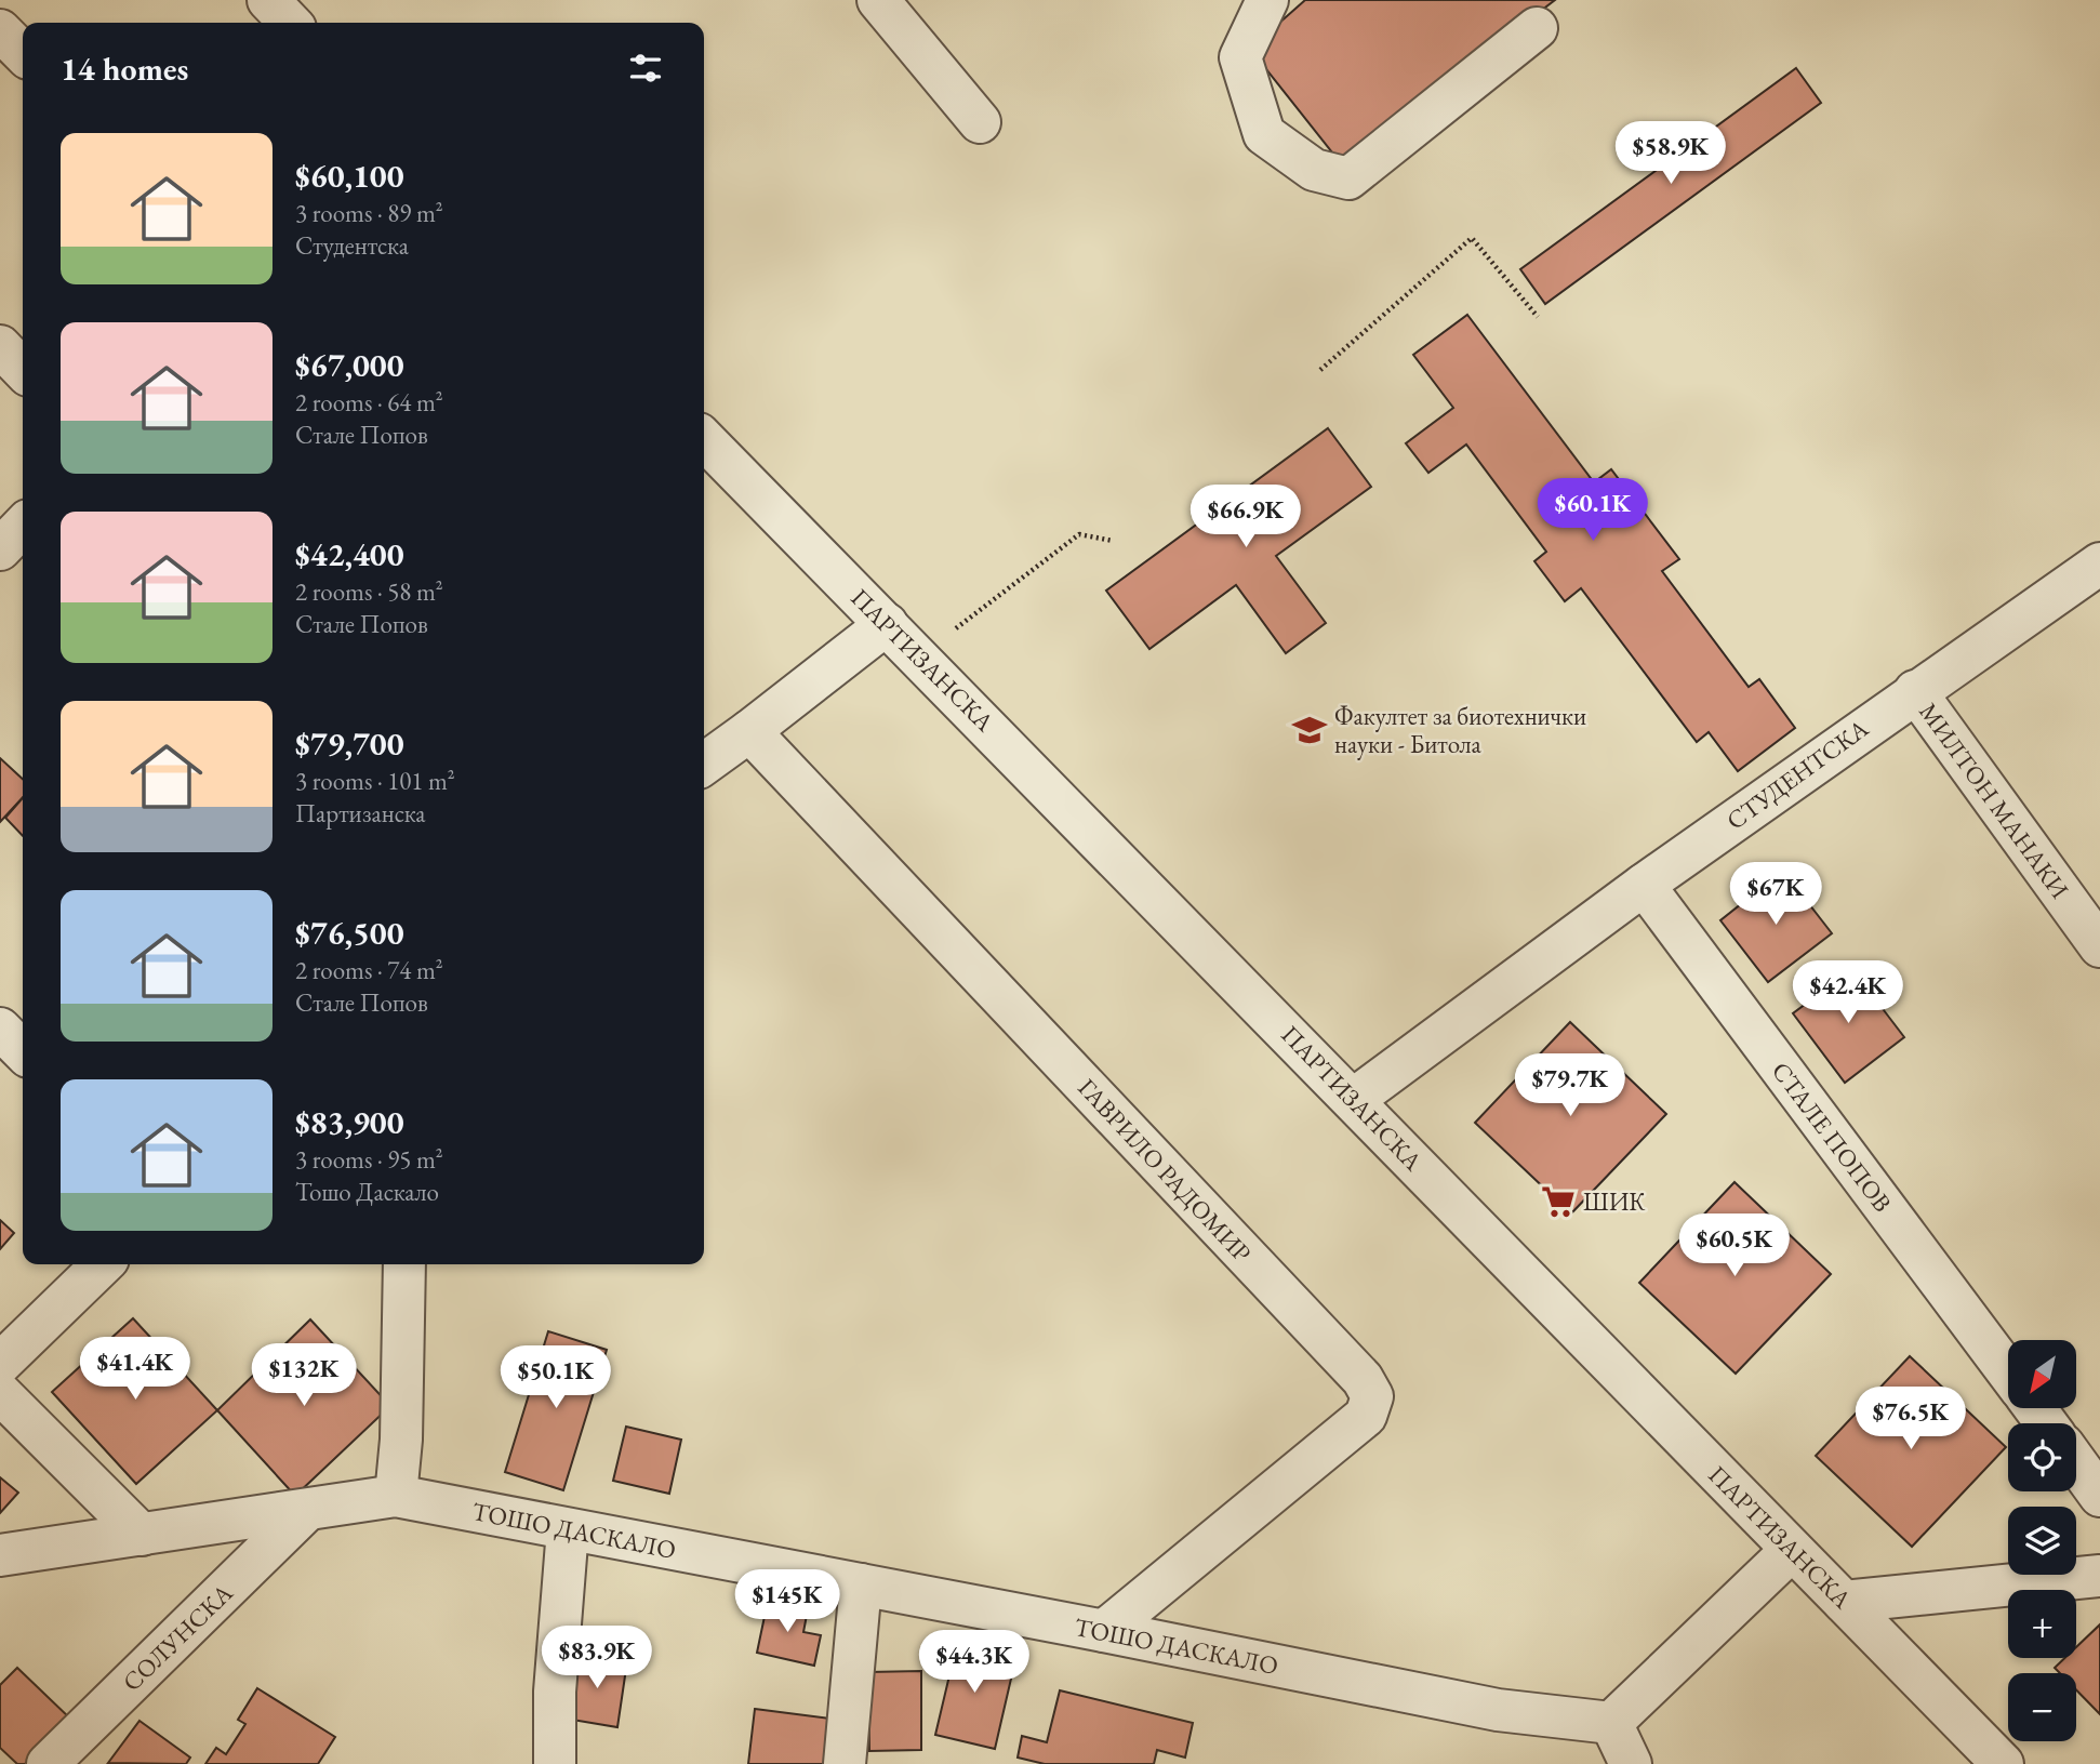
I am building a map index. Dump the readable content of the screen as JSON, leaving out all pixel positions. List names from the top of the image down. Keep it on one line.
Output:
{"streets":{"street":["ПАРТИЗАНСКА","СТУДЕНТСКА","МИЛТОН МАНАКИ","СТАЛЕ ПОПОВ","ГАВРИЛО РАДОМИР","ТОШО ДАСКАЛО","СОЛУНСКА"]},"crossings":[["ПАРТИЗАНСКА","СТУДЕНТСКА"],["СТУДЕНТСКА","МИЛТОН МАНАКИ"],["СТУДЕНТСКА","СТАЛЕ ПОПОВ"],["ГАВРИЛО РАДОМИР","ТОШО ДАСКАЛО"]],"places":{"school or university":["Факултет за биотехнички науки - Битола"],"supermarket":["ШИК"]},"north":"bottom left","page":{"heading":"14 homes","list":[{"name":"$60,100","note":"3 rooms · 89 m² · Студентска"},{"name":"$67,000","note":"2 rooms · 64 m² · Стале Попов"},{"name":"$42,400","note":"2 rooms · 58 m² · Стале Попов"},{"name":"$79,700","note":"3 rooms · 101 m² · Партизанска"},{"name":"$76,500","note":"2 rooms · 74 m² · Стале Попов"},{"name":"$83,900","note":"3 rooms · 95 m² · Тошо Даскало"}],"price":["$58.9K","$60.1K","$66.9K","$67K","$42.4K","$79.7K","$60.5K","$41.4K","$132K","$50.1K","$76.5K","$145K","$83.9K","$44.3K"],"map_buttons":["+","−"]}}
